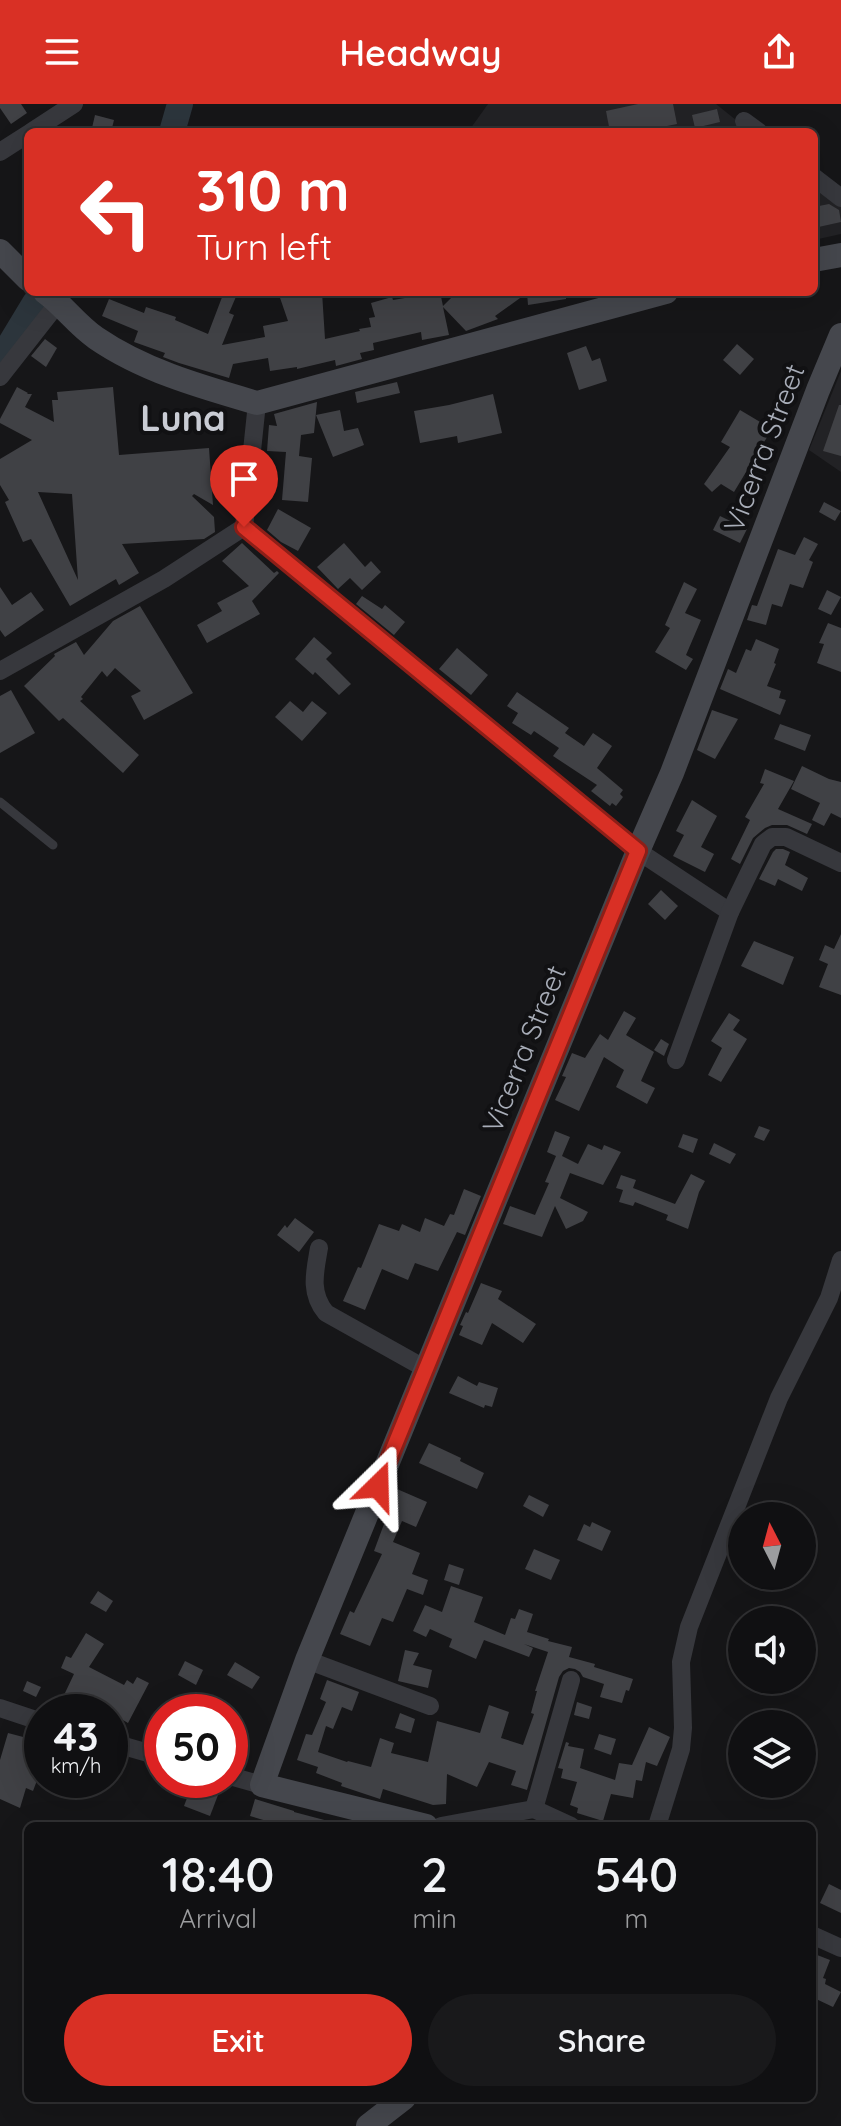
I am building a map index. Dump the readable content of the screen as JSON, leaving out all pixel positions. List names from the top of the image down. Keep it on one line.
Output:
{"streets":{"main road":["Vicerra Street"]},"districts":["Luna"],"north":"top","page":{"header":"Headway","turn":["310 m","Turn left"],"speed":"43 km/h","limit":"50","eta":["18:40","Arrival","2","min","540","m"],"buttons":["Exit","Share"]}}
